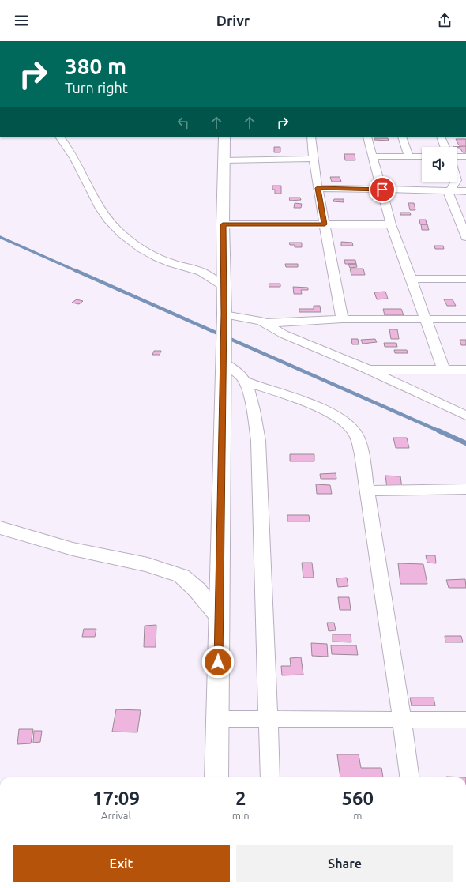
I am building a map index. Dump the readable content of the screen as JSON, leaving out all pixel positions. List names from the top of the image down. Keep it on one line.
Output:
{"page":{"header":"Drivr","turn":["380 m","Turn right"],"eta":["17:09","Arrival","2","min","560","m"],"buttons":["Exit","Share"]}}
